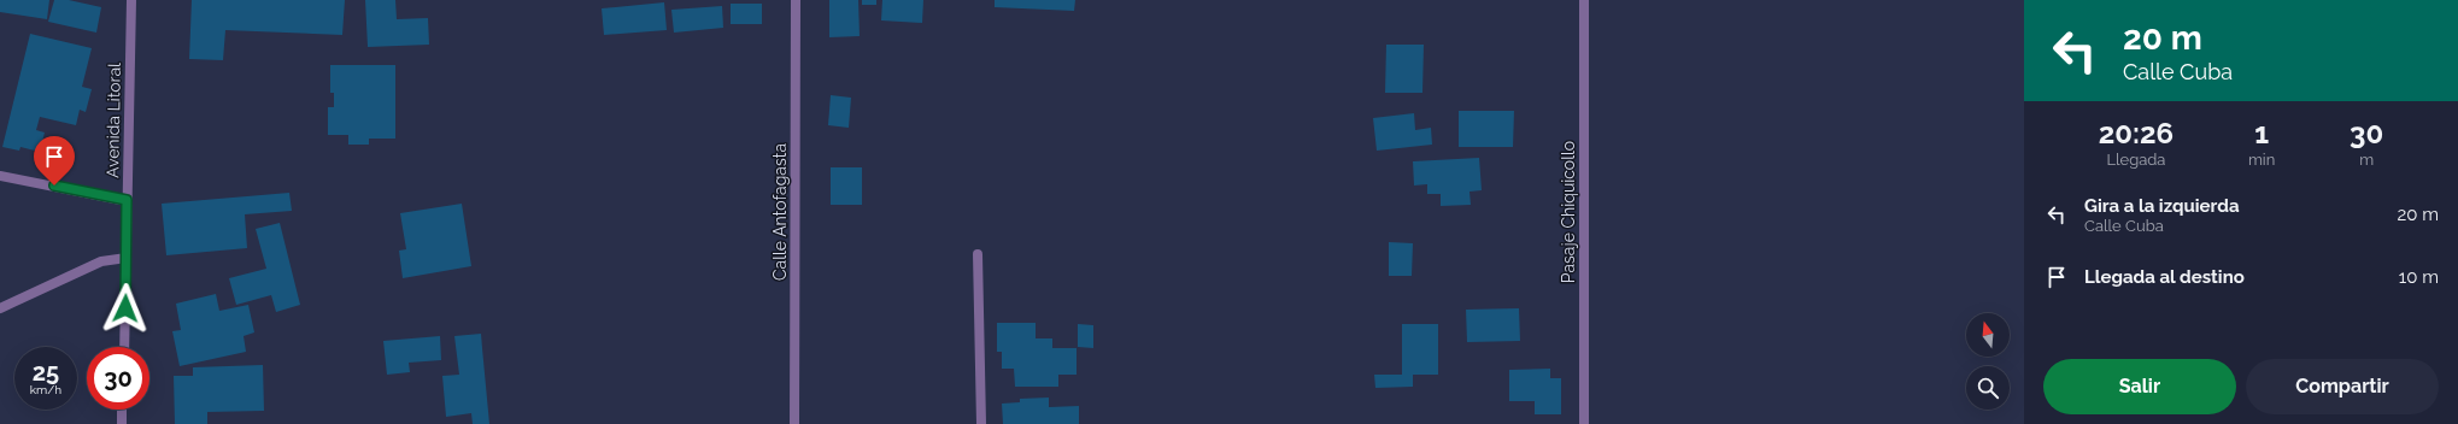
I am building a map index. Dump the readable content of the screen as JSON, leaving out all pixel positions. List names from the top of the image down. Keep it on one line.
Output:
{"streets":{"street":["Avenida Litoral","Calle Antofagasta","Pasaje Chiquicollo"]},"north":"top","page":{"turn":["20 m","Calle Cuba"],"eta":["20:26","Llegada","1","min","30","m"],"list":[{"name":"Gira a la izquierda","note":"Calle Cuba","value":"20 m"},{"name":"Llegada al destino","value":"10 m"}],"speed":"25 km/h","limit":"30","buttons":["Salir","Compartir"]}}
